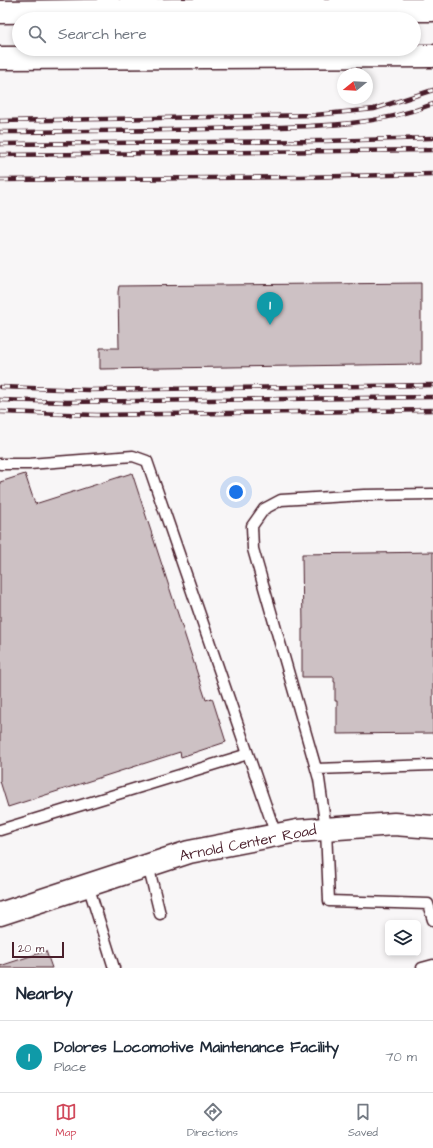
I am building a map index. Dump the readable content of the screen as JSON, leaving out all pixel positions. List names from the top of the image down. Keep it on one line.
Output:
{"streets":{"main road":["Arnold Center Road"]},"scale_bar":"20 m","north":"left","page":{"search":"Search here","pins":"1","scale":"20 m","heading":"Nearby","list":[{"mark":"1","name":"Dolores Locomotive Maintenance Facility","note":"Place","value":"70 m"}],"nav":["Map","Directions","Saved"]}}
